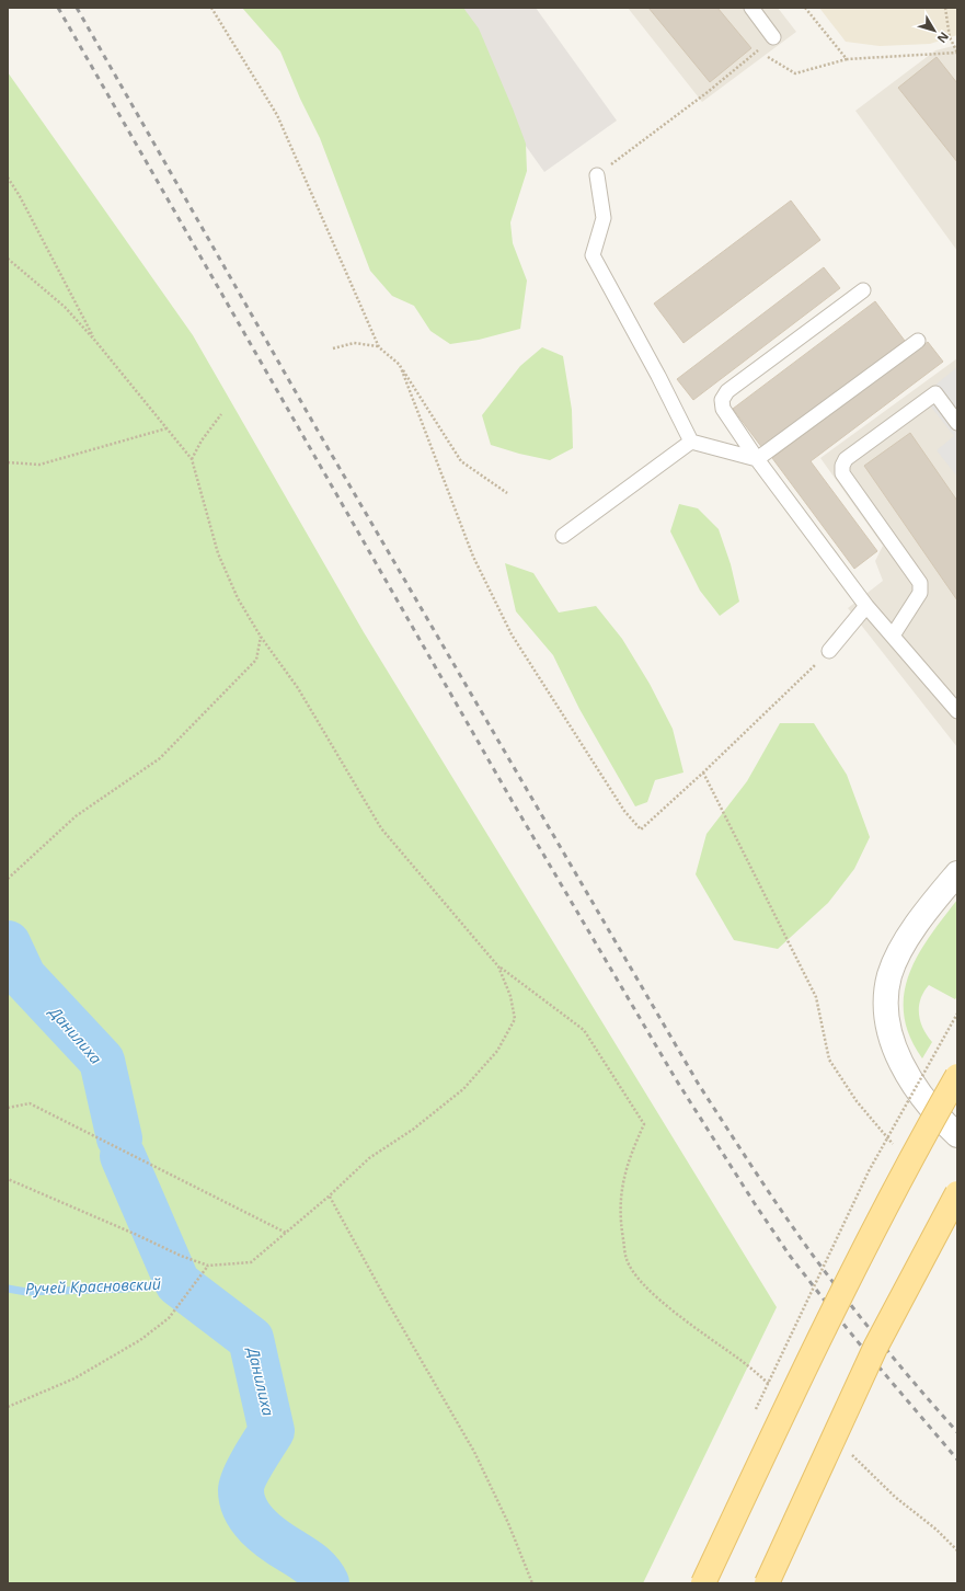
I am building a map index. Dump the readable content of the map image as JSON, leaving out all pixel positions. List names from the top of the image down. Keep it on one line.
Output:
{"water":["Данилиха","Ручей Красновский"],"north":"bottom right"}
